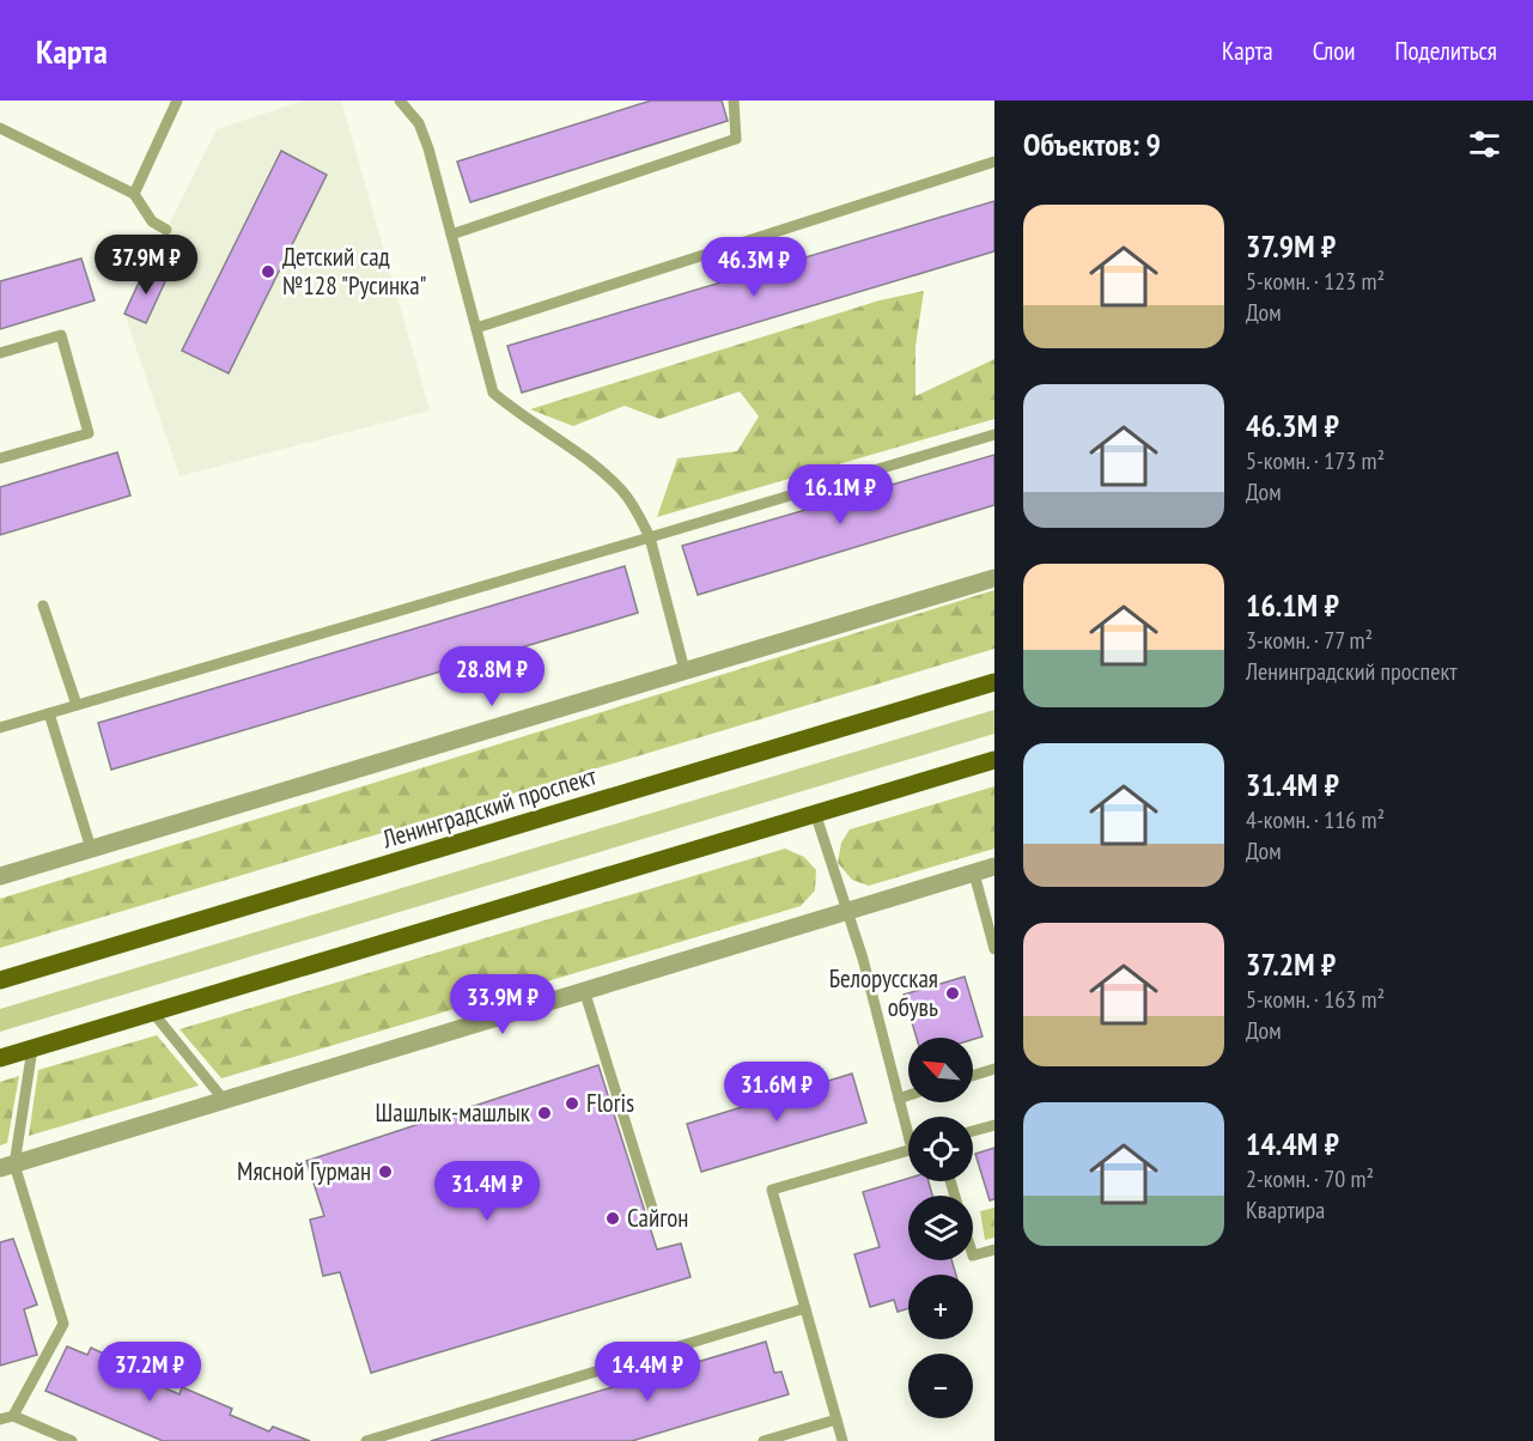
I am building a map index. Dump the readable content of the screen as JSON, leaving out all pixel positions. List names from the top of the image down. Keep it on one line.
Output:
{"streets":{"main road":["Ленинградский проспект"]},"places":["Детский сад №128 \"Русинка\"","Белорусская обувь","Floris","Шашлык-машлык","Мясной Гурман","Сайгон"],"north":"top left","page":{"header":"Карта","nav":["Карта","Слои","Поделиться"],"heading":"Объектов: 9","list":[{"name":"37.9M ₽","note":"5-комн. · 123 m² · Дом"},{"name":"46.3M ₽","note":"5-комн. · 173 m² · Дом"},{"name":"16.1M ₽","note":"3-комн. · 77 m² · Ленинградский проспект"},{"name":"31.4M ₽","note":"4-комн. · 116 m² · Дом"},{"name":"37.2M ₽","note":"5-комн. · 163 m² · Дом"},{"name":"14.4M ₽","note":"2-комн. · 70 m² · Квартира"}],"price":["37.9M ₽","46.3M ₽","16.1M ₽","28.8M ₽","33.9M ₽","31.6M ₽","31.4M ₽","37.2M ₽","14.4M ₽"],"map_buttons":["+","−"]}}
